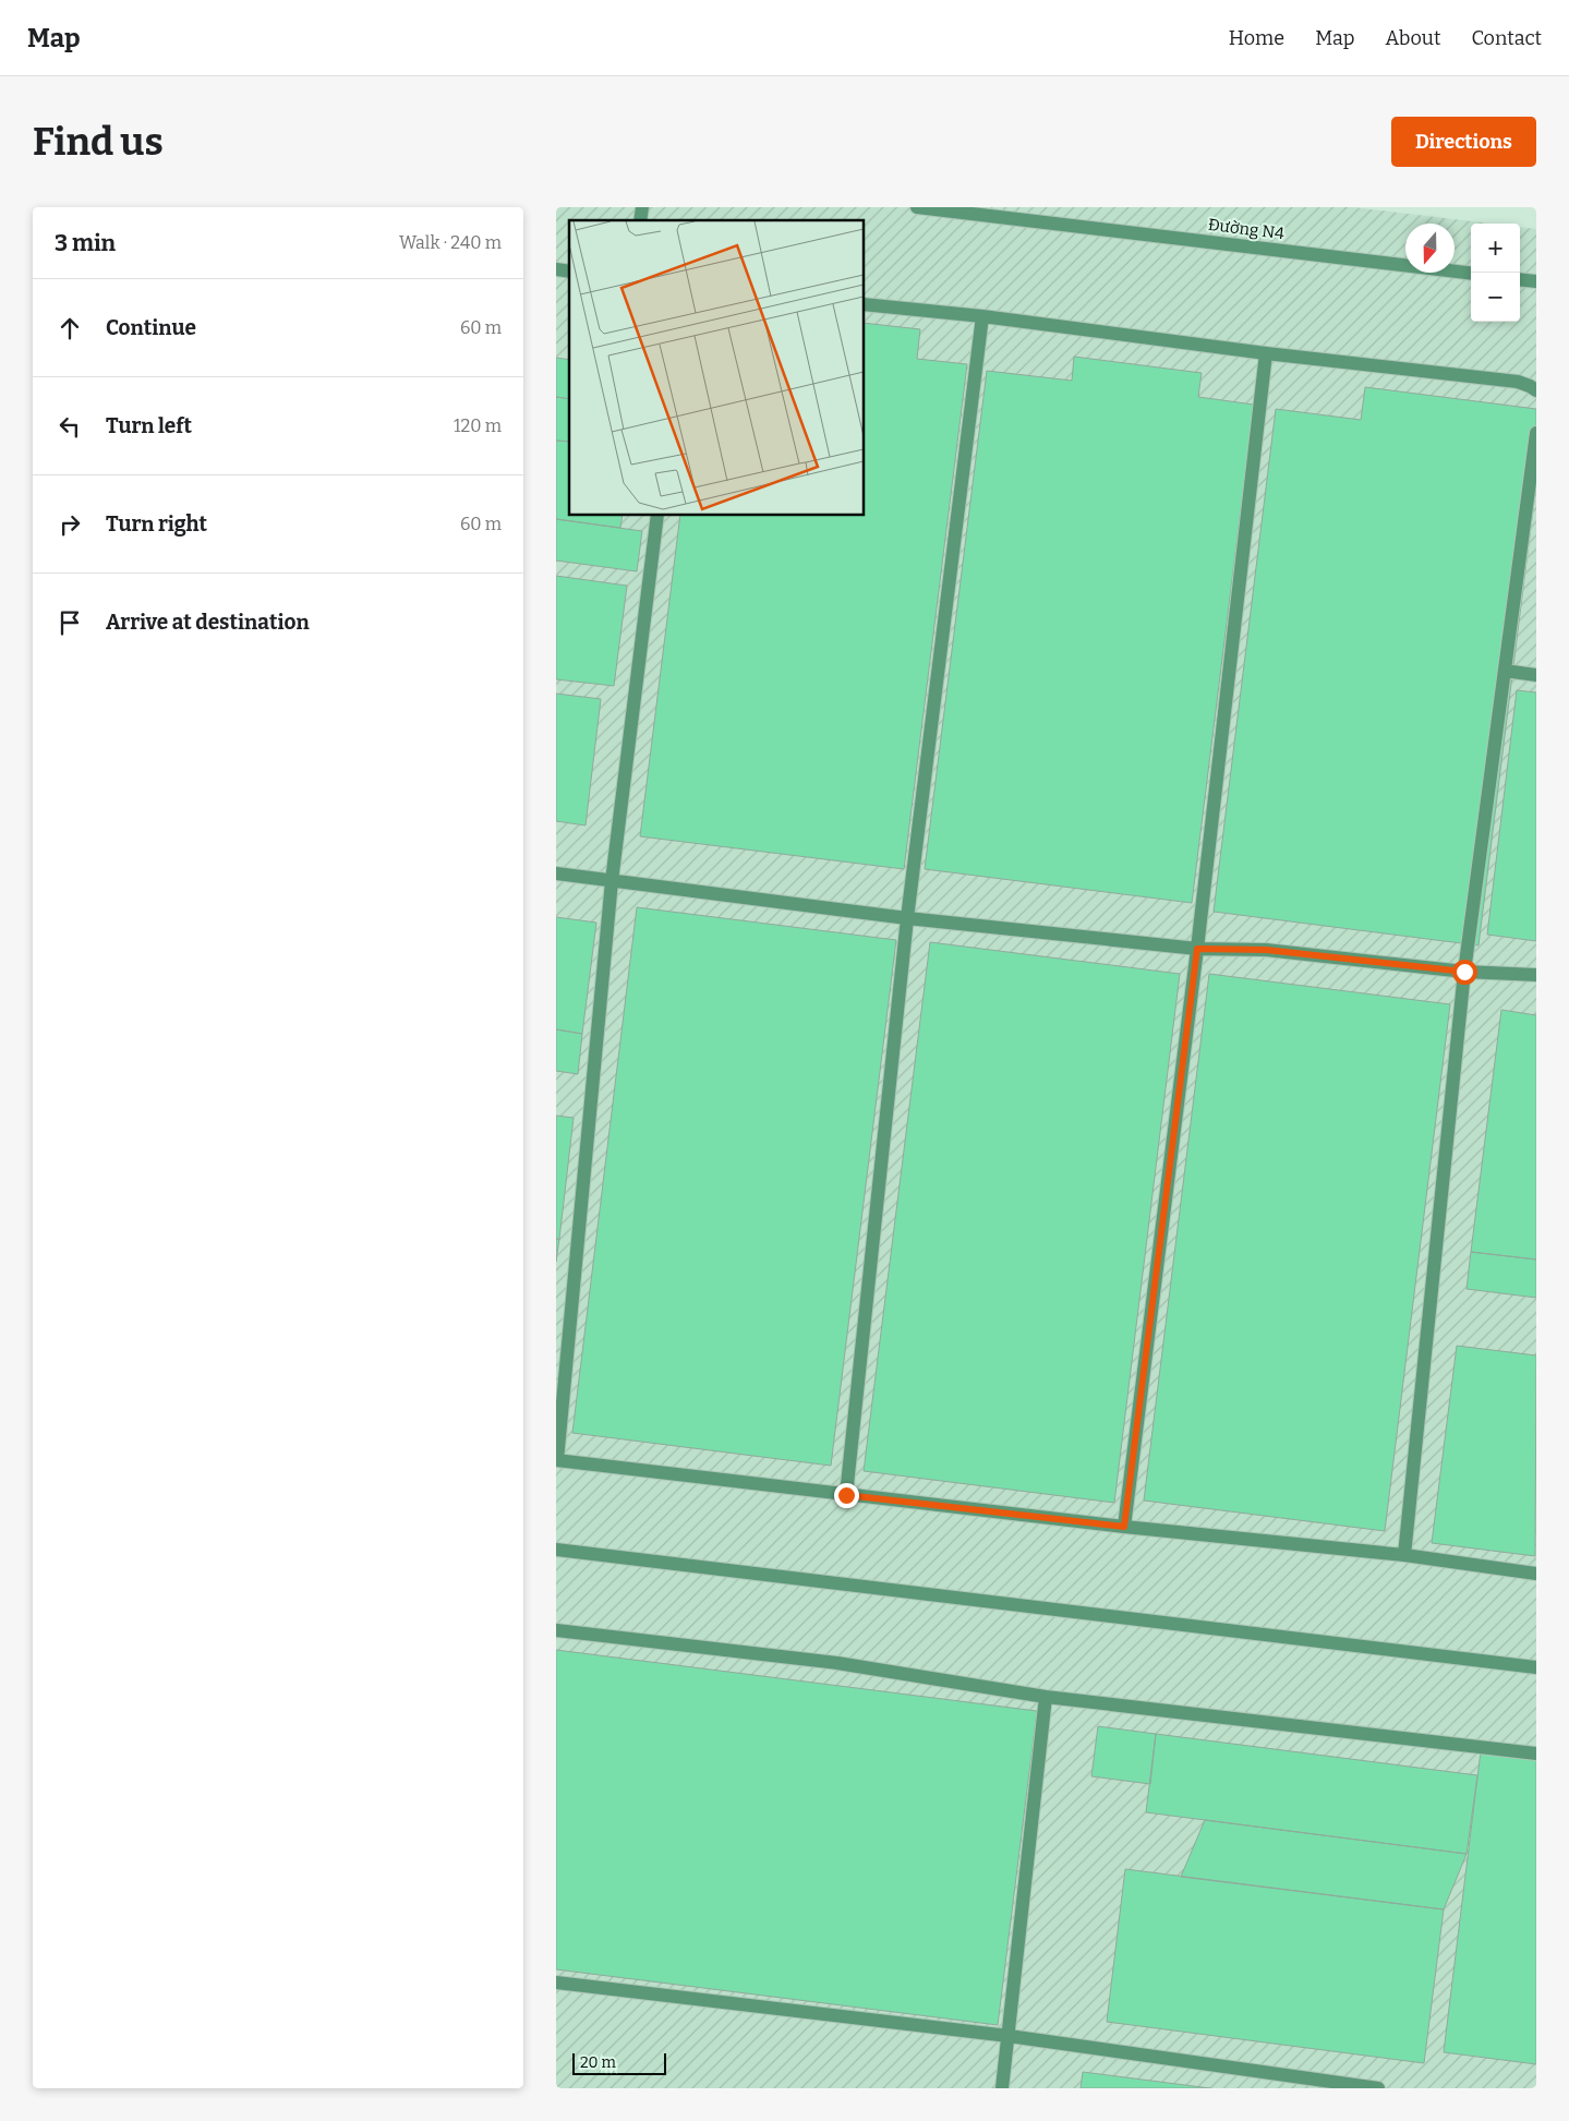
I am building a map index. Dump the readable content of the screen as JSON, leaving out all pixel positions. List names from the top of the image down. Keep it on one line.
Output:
{"streets":{"street":["Đường N4"]},"scale_bar":"20 m","north":"bottom","page":{"header":"Map","nav":["Home","Map","About","Contact"],"buttons":"Directions","title":"Find us","heading":["3 min","Walk · 240 m"],"map_buttons":["+","−"],"list":[["Continue","60 m"],["Turn left","120 m"],["Turn right","60 m"],"Arrive at destination"],"scale":"20 m"}}
